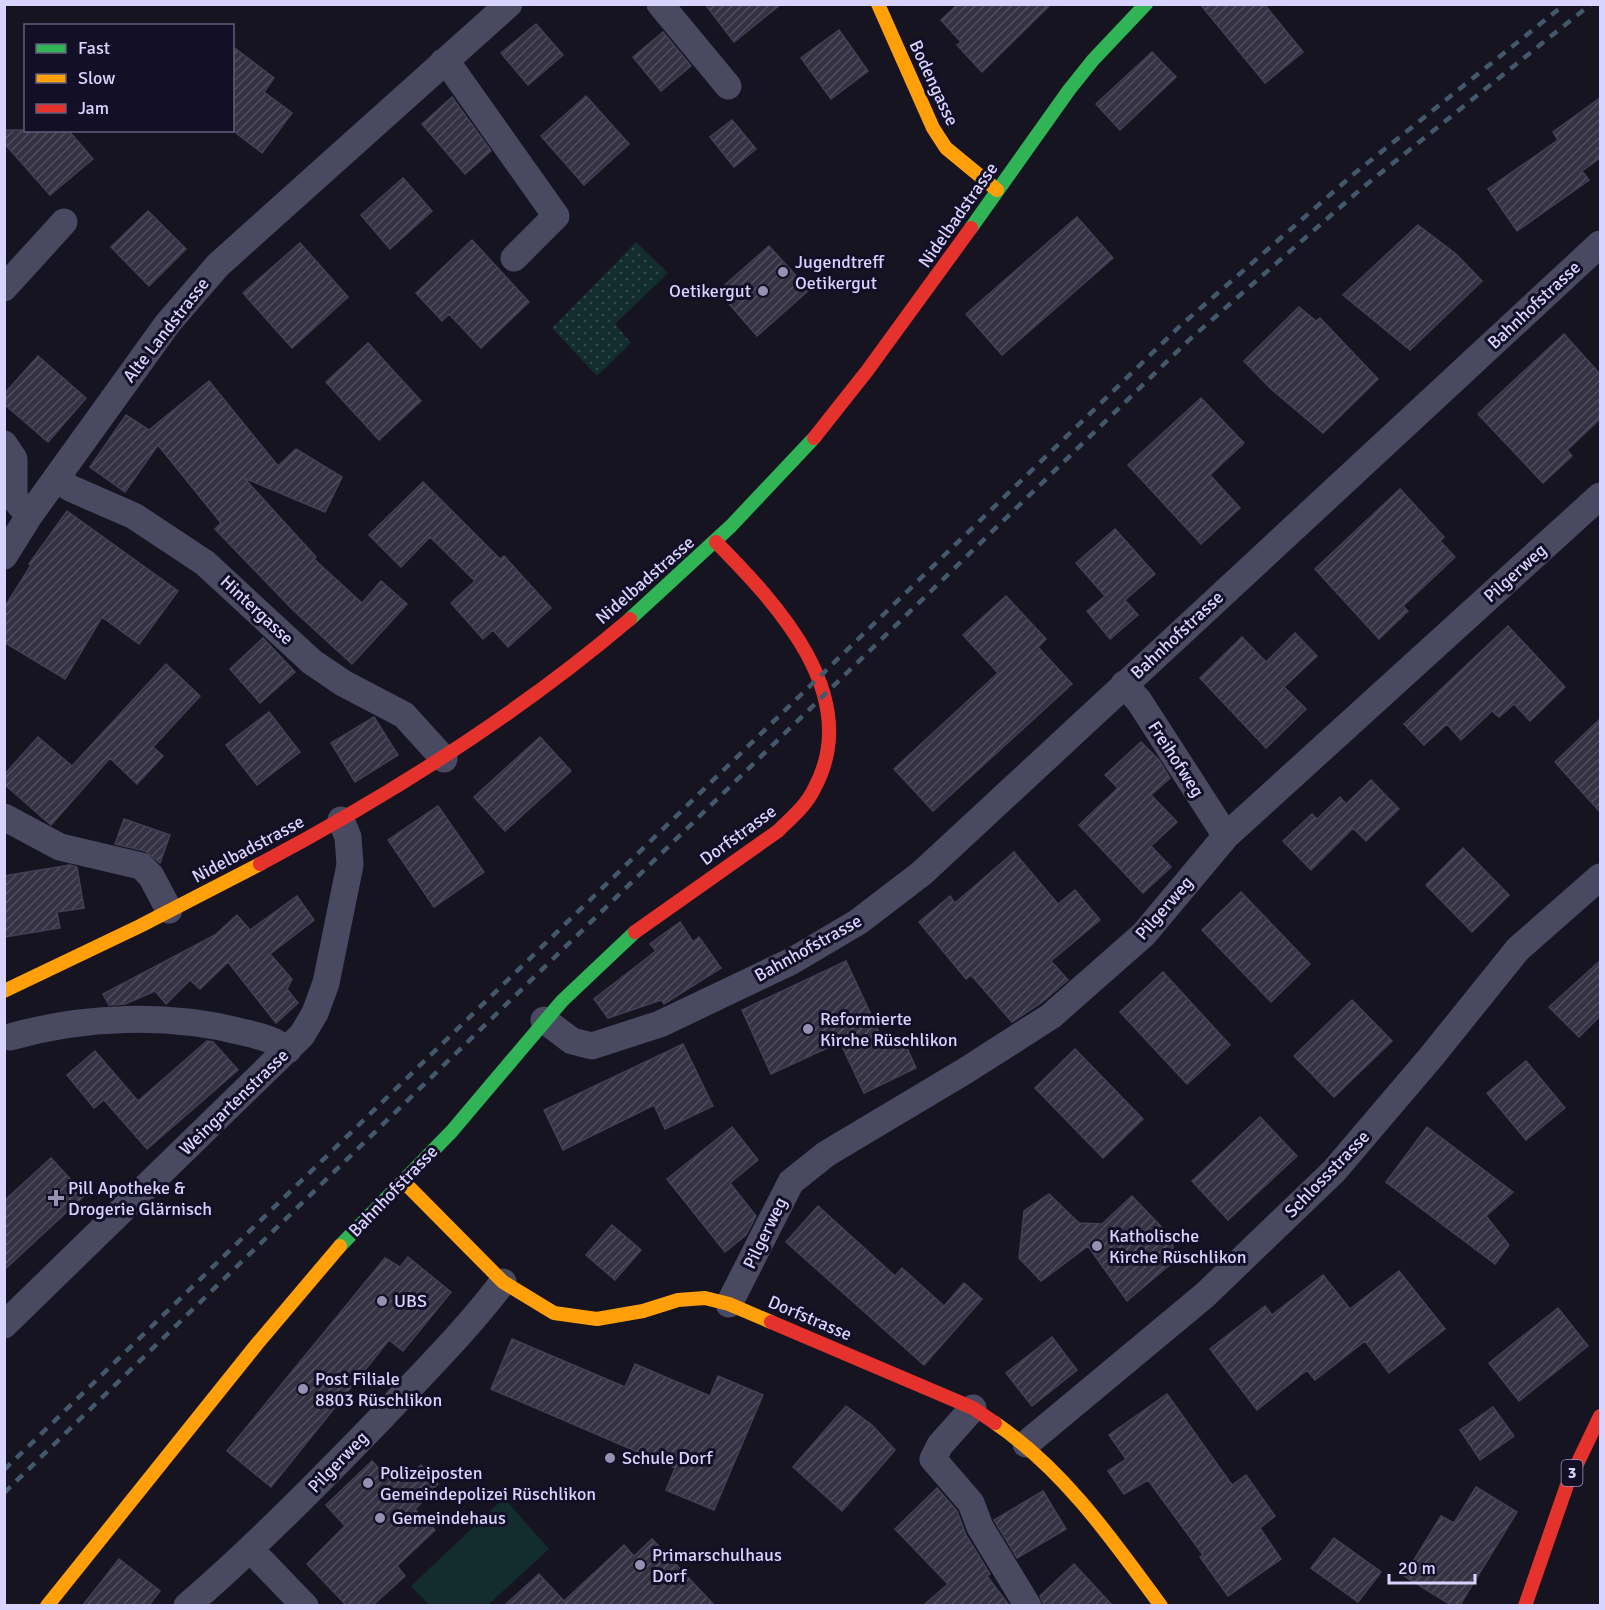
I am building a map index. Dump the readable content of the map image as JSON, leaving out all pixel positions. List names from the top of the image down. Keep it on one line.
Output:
{"streets":{"street":["Bodengasse","Nidelbadstrasse","Bahnhofstrasse","Alte Landstrasse","Pilgerweg","Hintergasse","Freihofweg","Dorfstrasse","Weingartenstrasse","Schlossstrasse","3"]},"crossings":[["Bodengasse","Nidelbadstrasse"],["Nidelbadstrasse","Hintergasse"],["Nidelbadstrasse","Dorfstrasse"],["Nidelbadstrasse","Weingartenstrasse"],["Bahnhofstrasse","Freihofweg"],["Bahnhofstrasse","Dorfstrasse"],["Alte Landstrasse","Hintergasse"],["Pilgerweg","Freihofweg"],["Pilgerweg","Dorfstrasse"],["Dorfstrasse","Schlossstrasse"]],"places":{"other":["Jugendtreff Oetikergut","Oetikergut","Reformierte Kirche Rüschlikon","Katholische Kirche Rüschlikon","UBS","Post Filiale 8803 Rüschlikon","Schule Dorf","Polizeiposten Gemeindepolizei Rüschlikon","Gemeindehaus","Primarschulhaus Dorf"],"health":["Pill Apotheke & Drogerie Glärnisch"]},"legend":["Fast","Slow","Jam"],"scale_bar":"20 m"}
